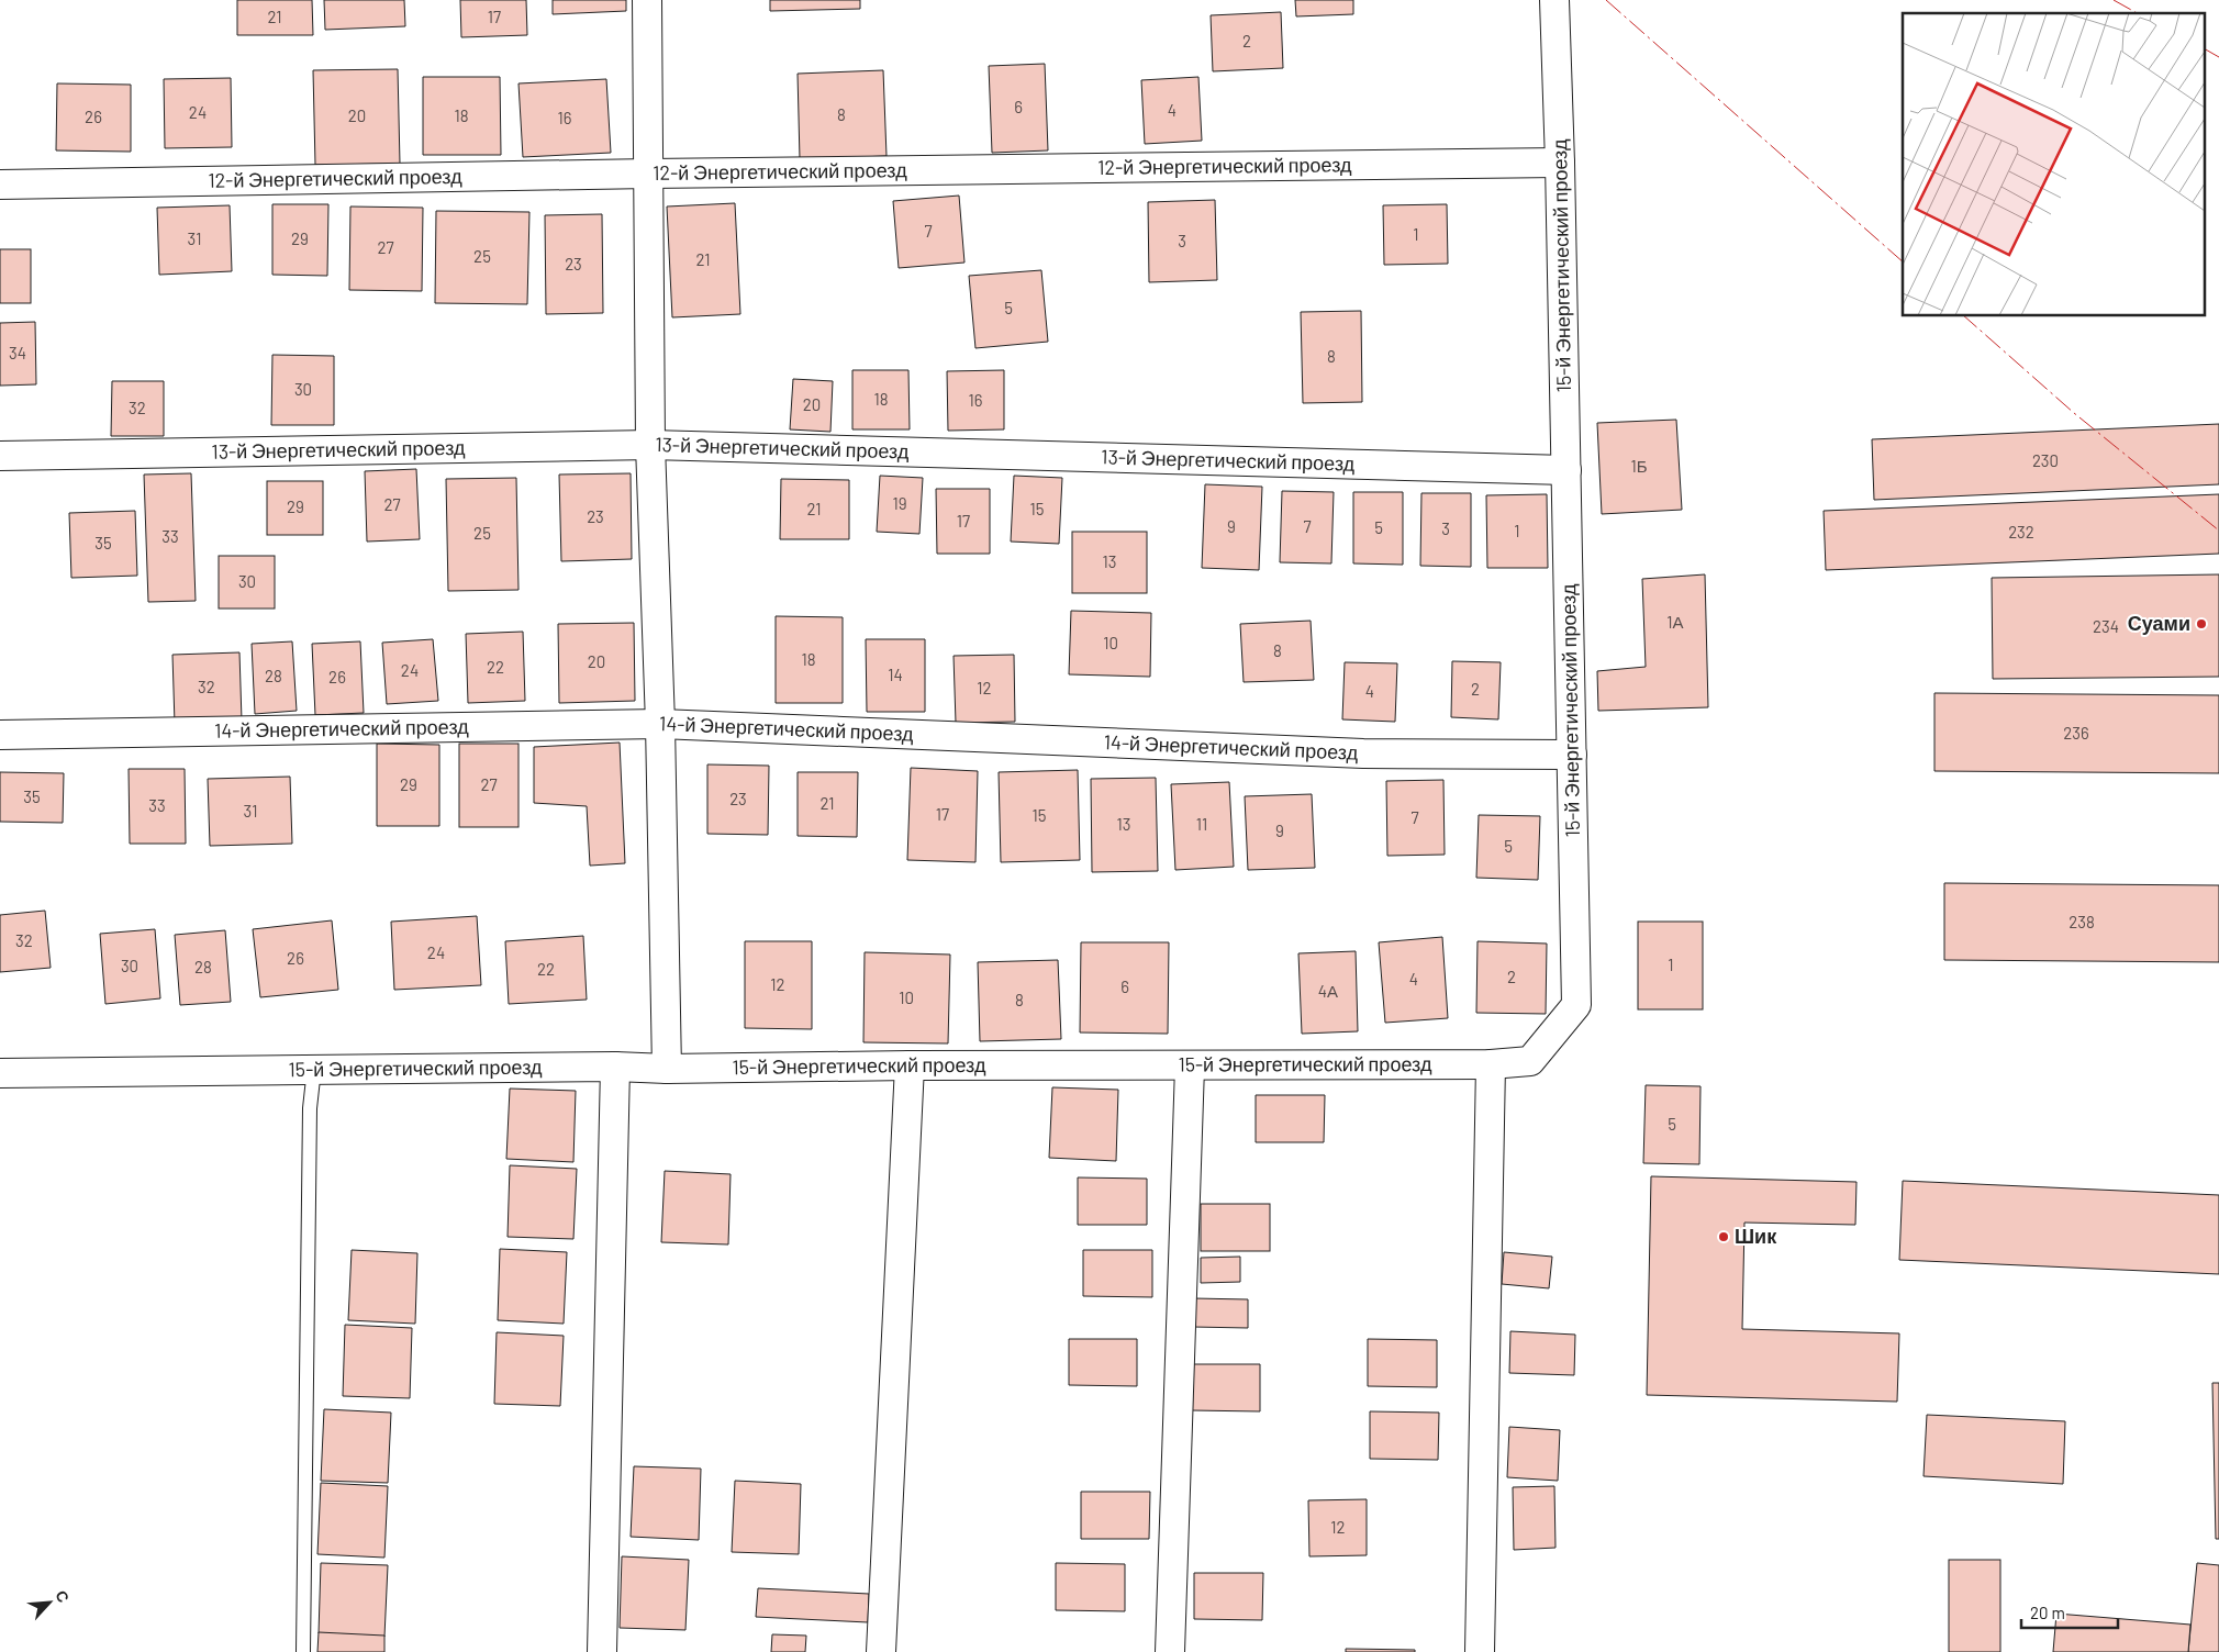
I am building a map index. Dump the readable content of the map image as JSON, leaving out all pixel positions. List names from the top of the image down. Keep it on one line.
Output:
{"streets":{"street":["12-й Энергетический проезд","15-й Энергетический проезд","13-й Энергетический проезд","14-й Энергетический проезд"]},"crossings":[["12-й Энергетический проезд","15-й Энергетический проезд"],["15-й Энергетический проезд","13-й Энергетический проезд"],["15-й Энергетический проезд","14-й Энергетический проезд"]],"places":["Суами","Шик"],"house_numbers":["21","17","2","6","4","24","8","20","18","26","16","7","1","31","29","3","27","25","21","23","5","34","8","30","18","16","20","32","230","1Б","19","27","29","21","15","23","17","9","7","5","3","1","232","25","33","35","13","30","1А","234","10","8","18","20","22","24","14","28","26","32","12","2","4","236","29","27","35","23","21","33","31","17","15","7","13","11","9","5","238","32","24","26","1","30","28","22","2","4","12","6","4А","10","8","5","12"],"scale_bar":"20 m","north":"top right"}
